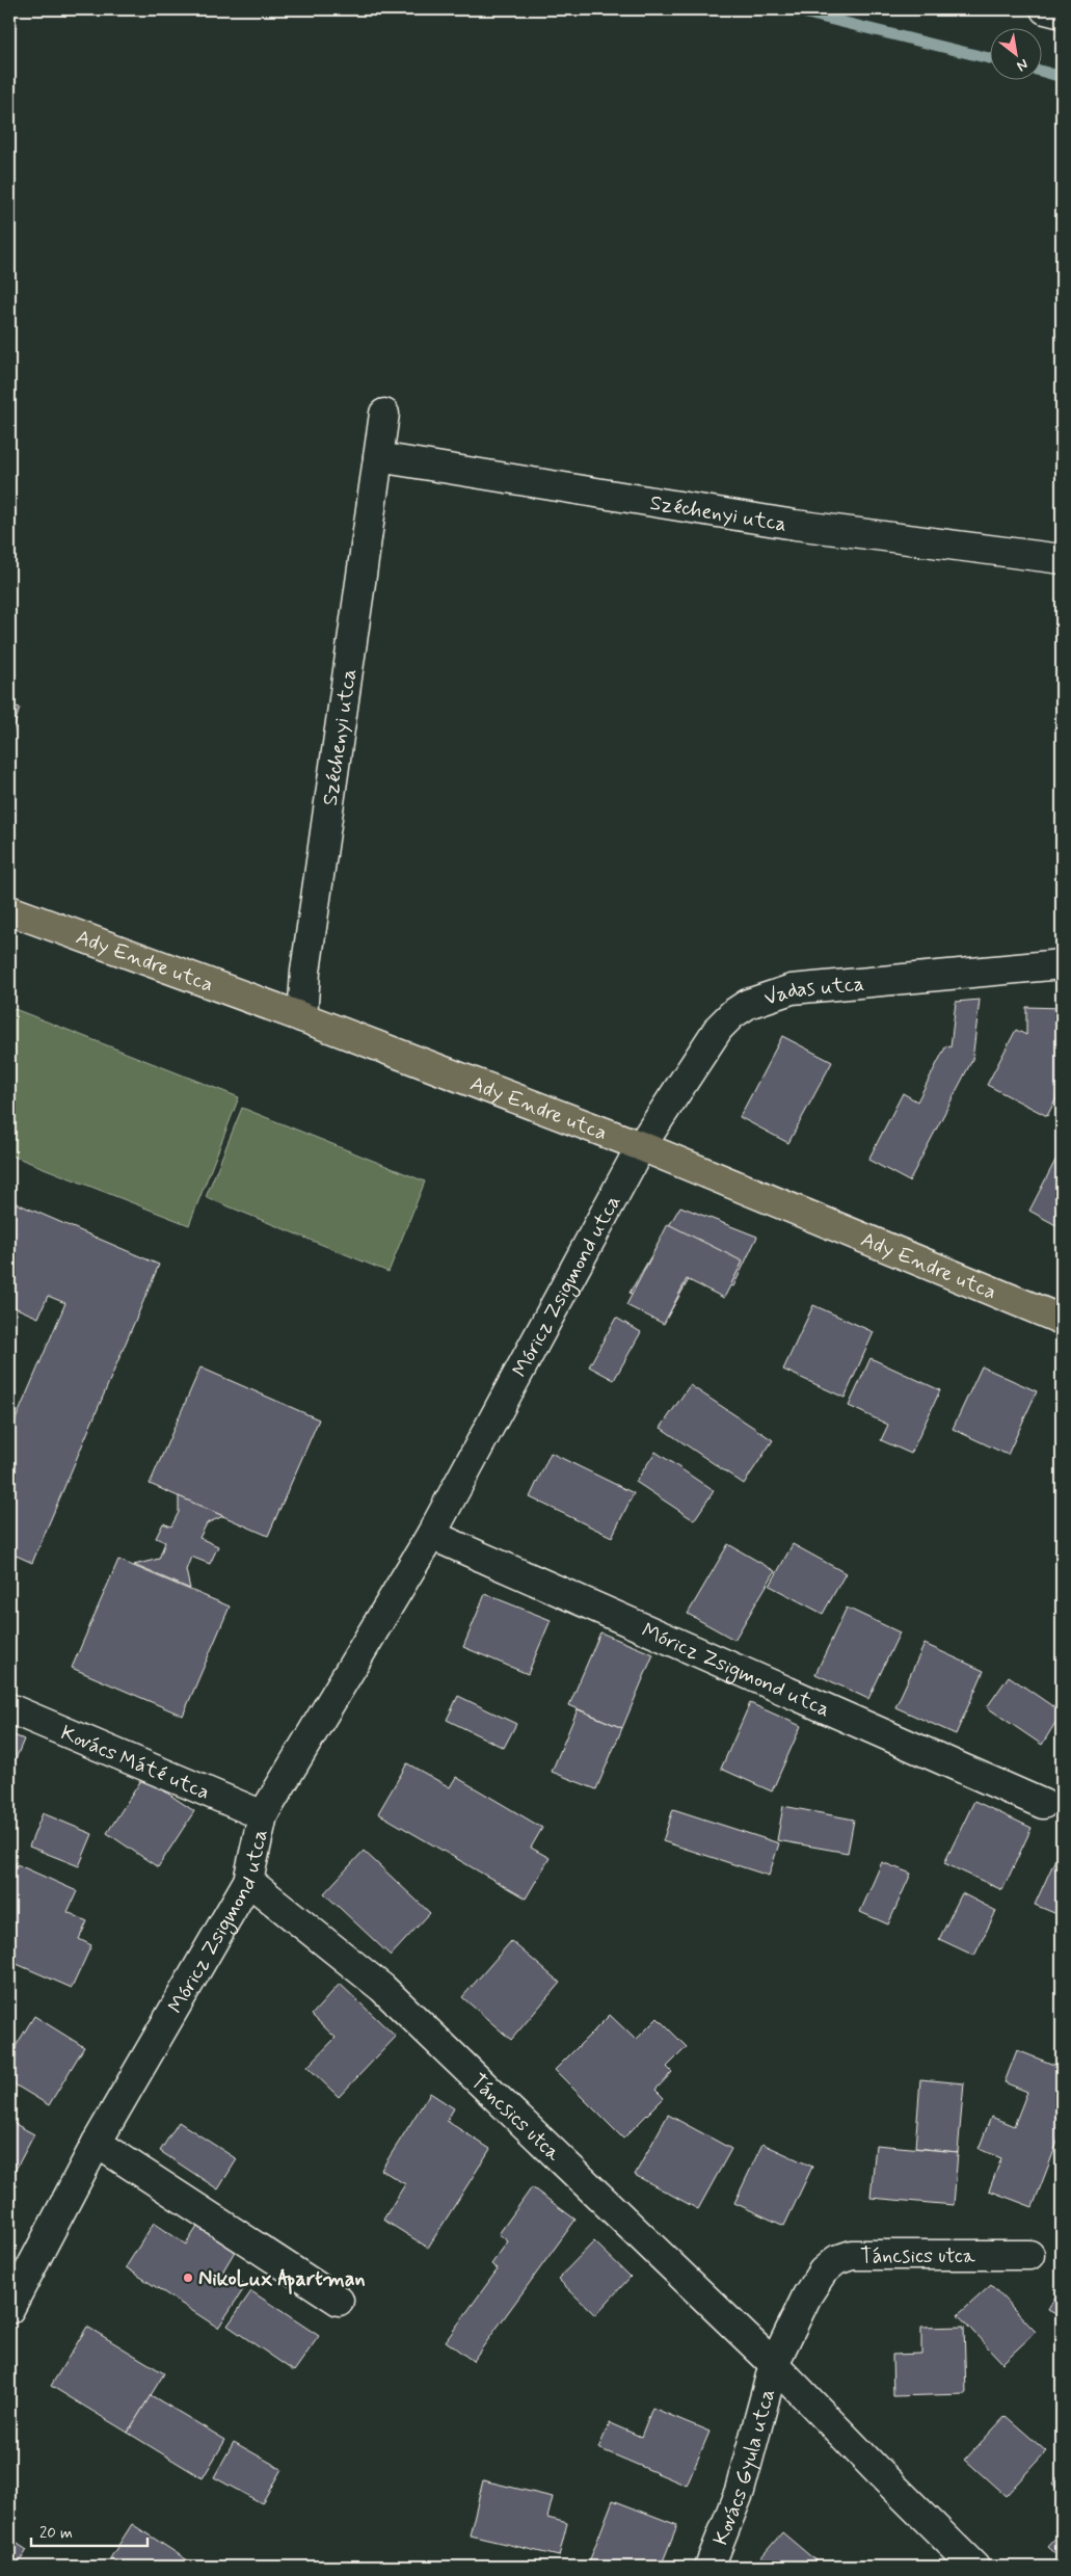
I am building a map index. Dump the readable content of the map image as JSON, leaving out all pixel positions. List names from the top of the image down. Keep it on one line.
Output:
{"streets":{"main road":["Ady Endre utca"],"street":["Széchenyi utca","Vadas utca","Móricz Zsigmond utca","Kovács Máté utca","Táncsics utca","Kovács Gyula utca"]},"crossings":[["Széchenyi utca","Ady Endre utca"],["Ady Endre utca","Vadas utca"],["Ady Endre utca","Móricz Zsigmond utca"],["Vadas utca","Móricz Zsigmond utca"],["Móricz Zsigmond utca","Kovács Máté utca"],["Móricz Zsigmond utca","Táncsics utca"],["Táncsics utca","Kovács Gyula utca"]],"places":["NikoLux Apartman"],"scale_bar":"20 m","north":"bottom right"}
